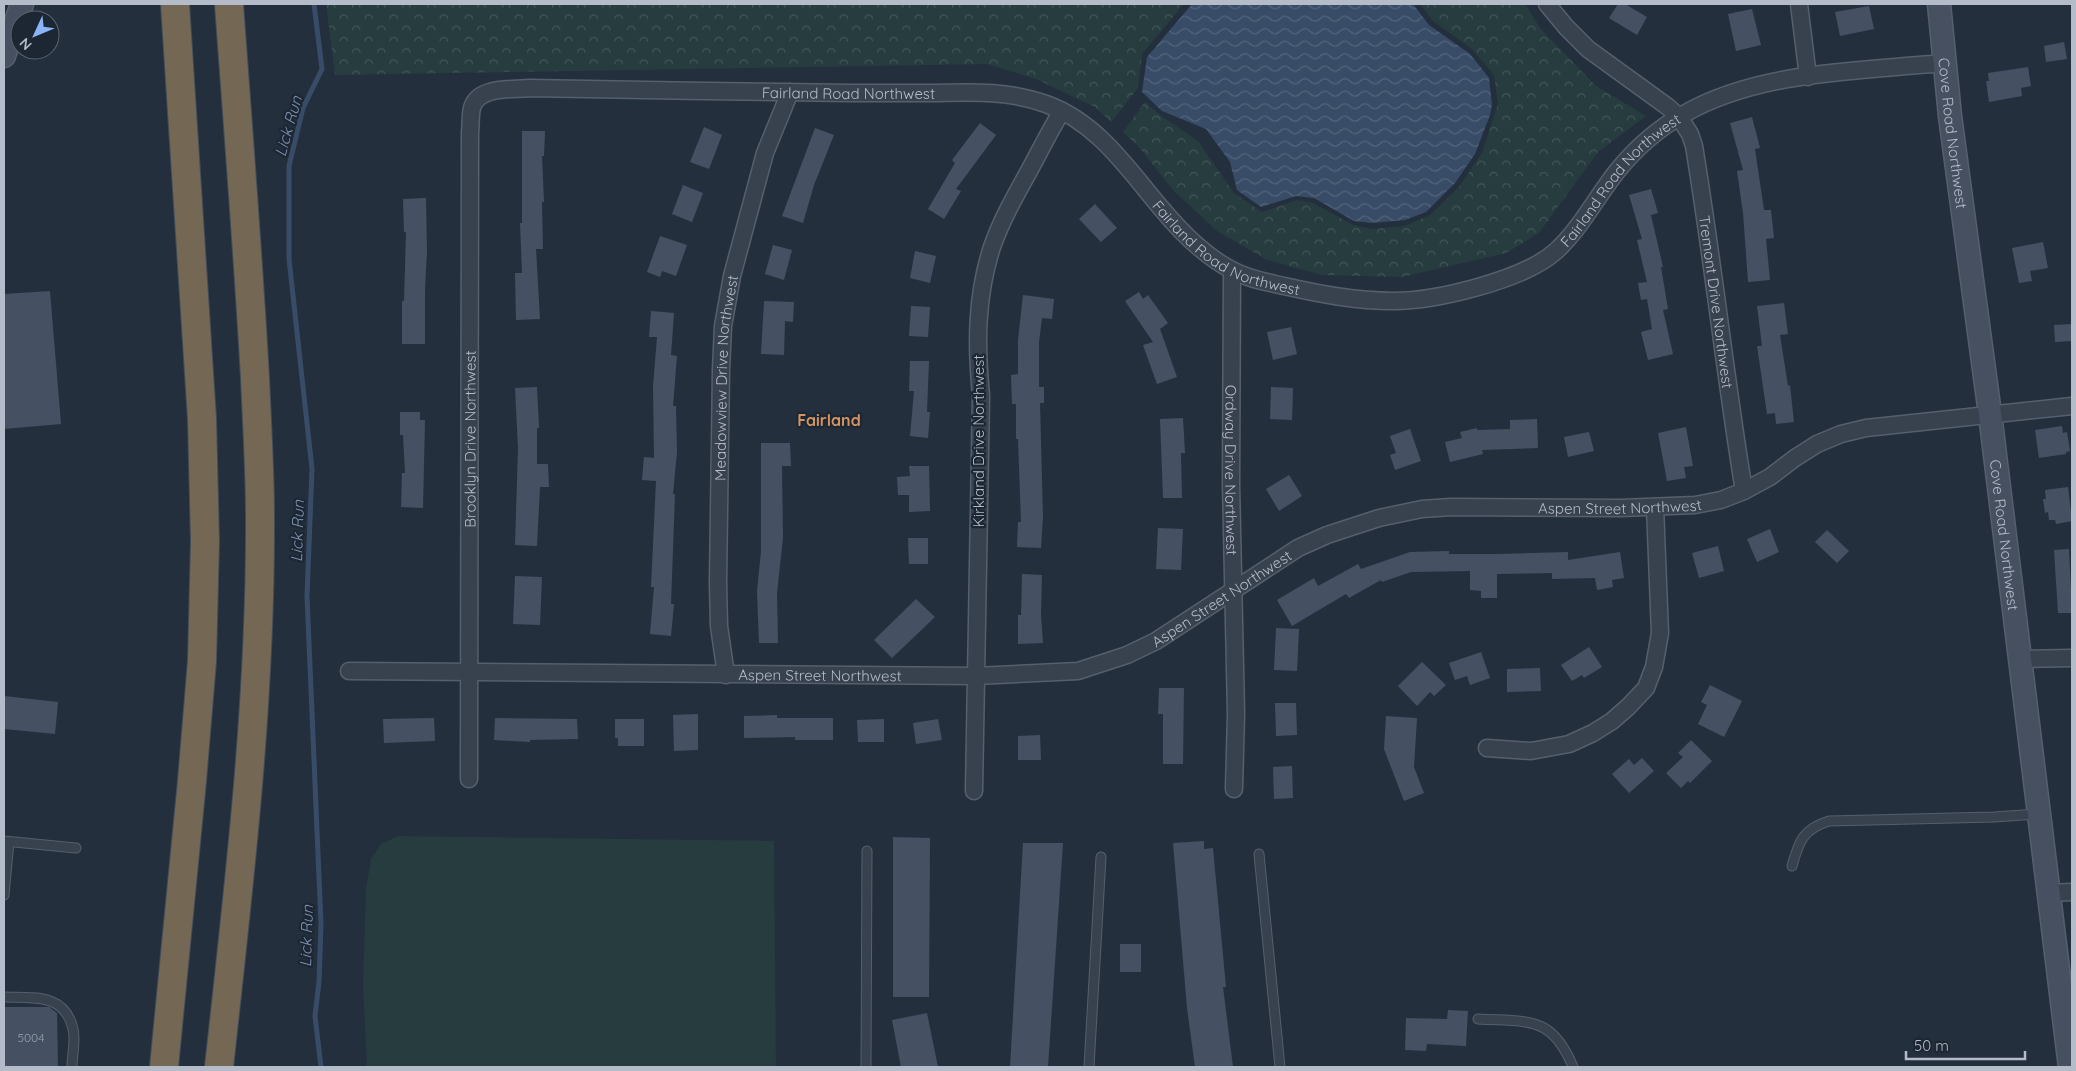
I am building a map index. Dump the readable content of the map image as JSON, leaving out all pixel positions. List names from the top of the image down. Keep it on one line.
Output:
{"streets":{"main road":["Cove Road Northwest"],"street":["Fairland Road Northwest","Tremont Drive Northwest","Meadowview Drive Northwest","Brooklyn Drive Northwest","Kirkland Drive Northwest","Ordway Drive Northwest","Aspen Street Northwest"]},"crossings":[["Fairland Road Northwest","Cove Road Northwest"],["Fairland Road Northwest","Tremont Drive Northwest"],["Fairland Road Northwest","Meadowview Drive Northwest"],["Fairland Road Northwest","Brooklyn Drive Northwest"],["Fairland Road Northwest","Kirkland Drive Northwest"],["Fairland Road Northwest","Ordway Drive Northwest"],["Cove Road Northwest","Aspen Street Northwest"],["Tremont Drive Northwest","Aspen Street Northwest"],["Meadowview Drive Northwest","Aspen Street Northwest"],["Brooklyn Drive Northwest","Aspen Street Northwest"],["Kirkland Drive Northwest","Aspen Street Northwest"],["Ordway Drive Northwest","Aspen Street Northwest"]],"districts":["Fairland"],"water":["Lick Run"],"house_numbers":["5004"],"scale_bar":"50 m","north":"bottom left"}
